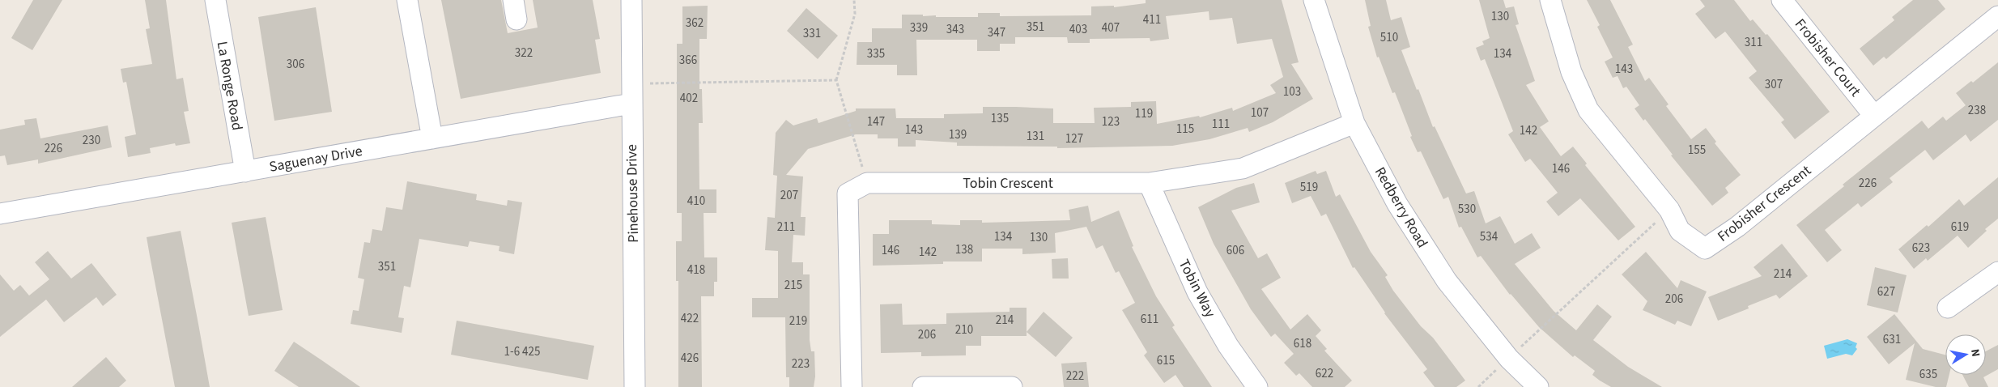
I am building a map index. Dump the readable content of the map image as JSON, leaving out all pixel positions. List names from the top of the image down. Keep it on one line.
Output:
{"streets":{"street":["Frobisher Court","La Ronge Road","Saguenay Drive","Tobin Crescent","Pinehouse Drive","Frobisher Crescent","Redberry Road","Tobin Way"]},"crossings":[["Frobisher Court","Frobisher Crescent"],["La Ronge Road","Saguenay Drive"],["Saguenay Drive","Pinehouse Drive"],["Tobin Crescent","Redberry Road"],["Tobin Crescent","Tobin Way"]],"house_numbers":["130","411","362","351","339","407","343","403","347","331","510","311","322","335","134","366","306","143","307","103","402","238","107","119","135","147","123","111","115","143","142","139","131","127","230","226","155","146","226","519","207","410","530","211","619","134","534","130","623","138","146","606","142","351","418","214","215","627","206","422","611","214","219","210","206","631","618","1-6 425","426","615","223","622","635","222"],"north":"right"}
